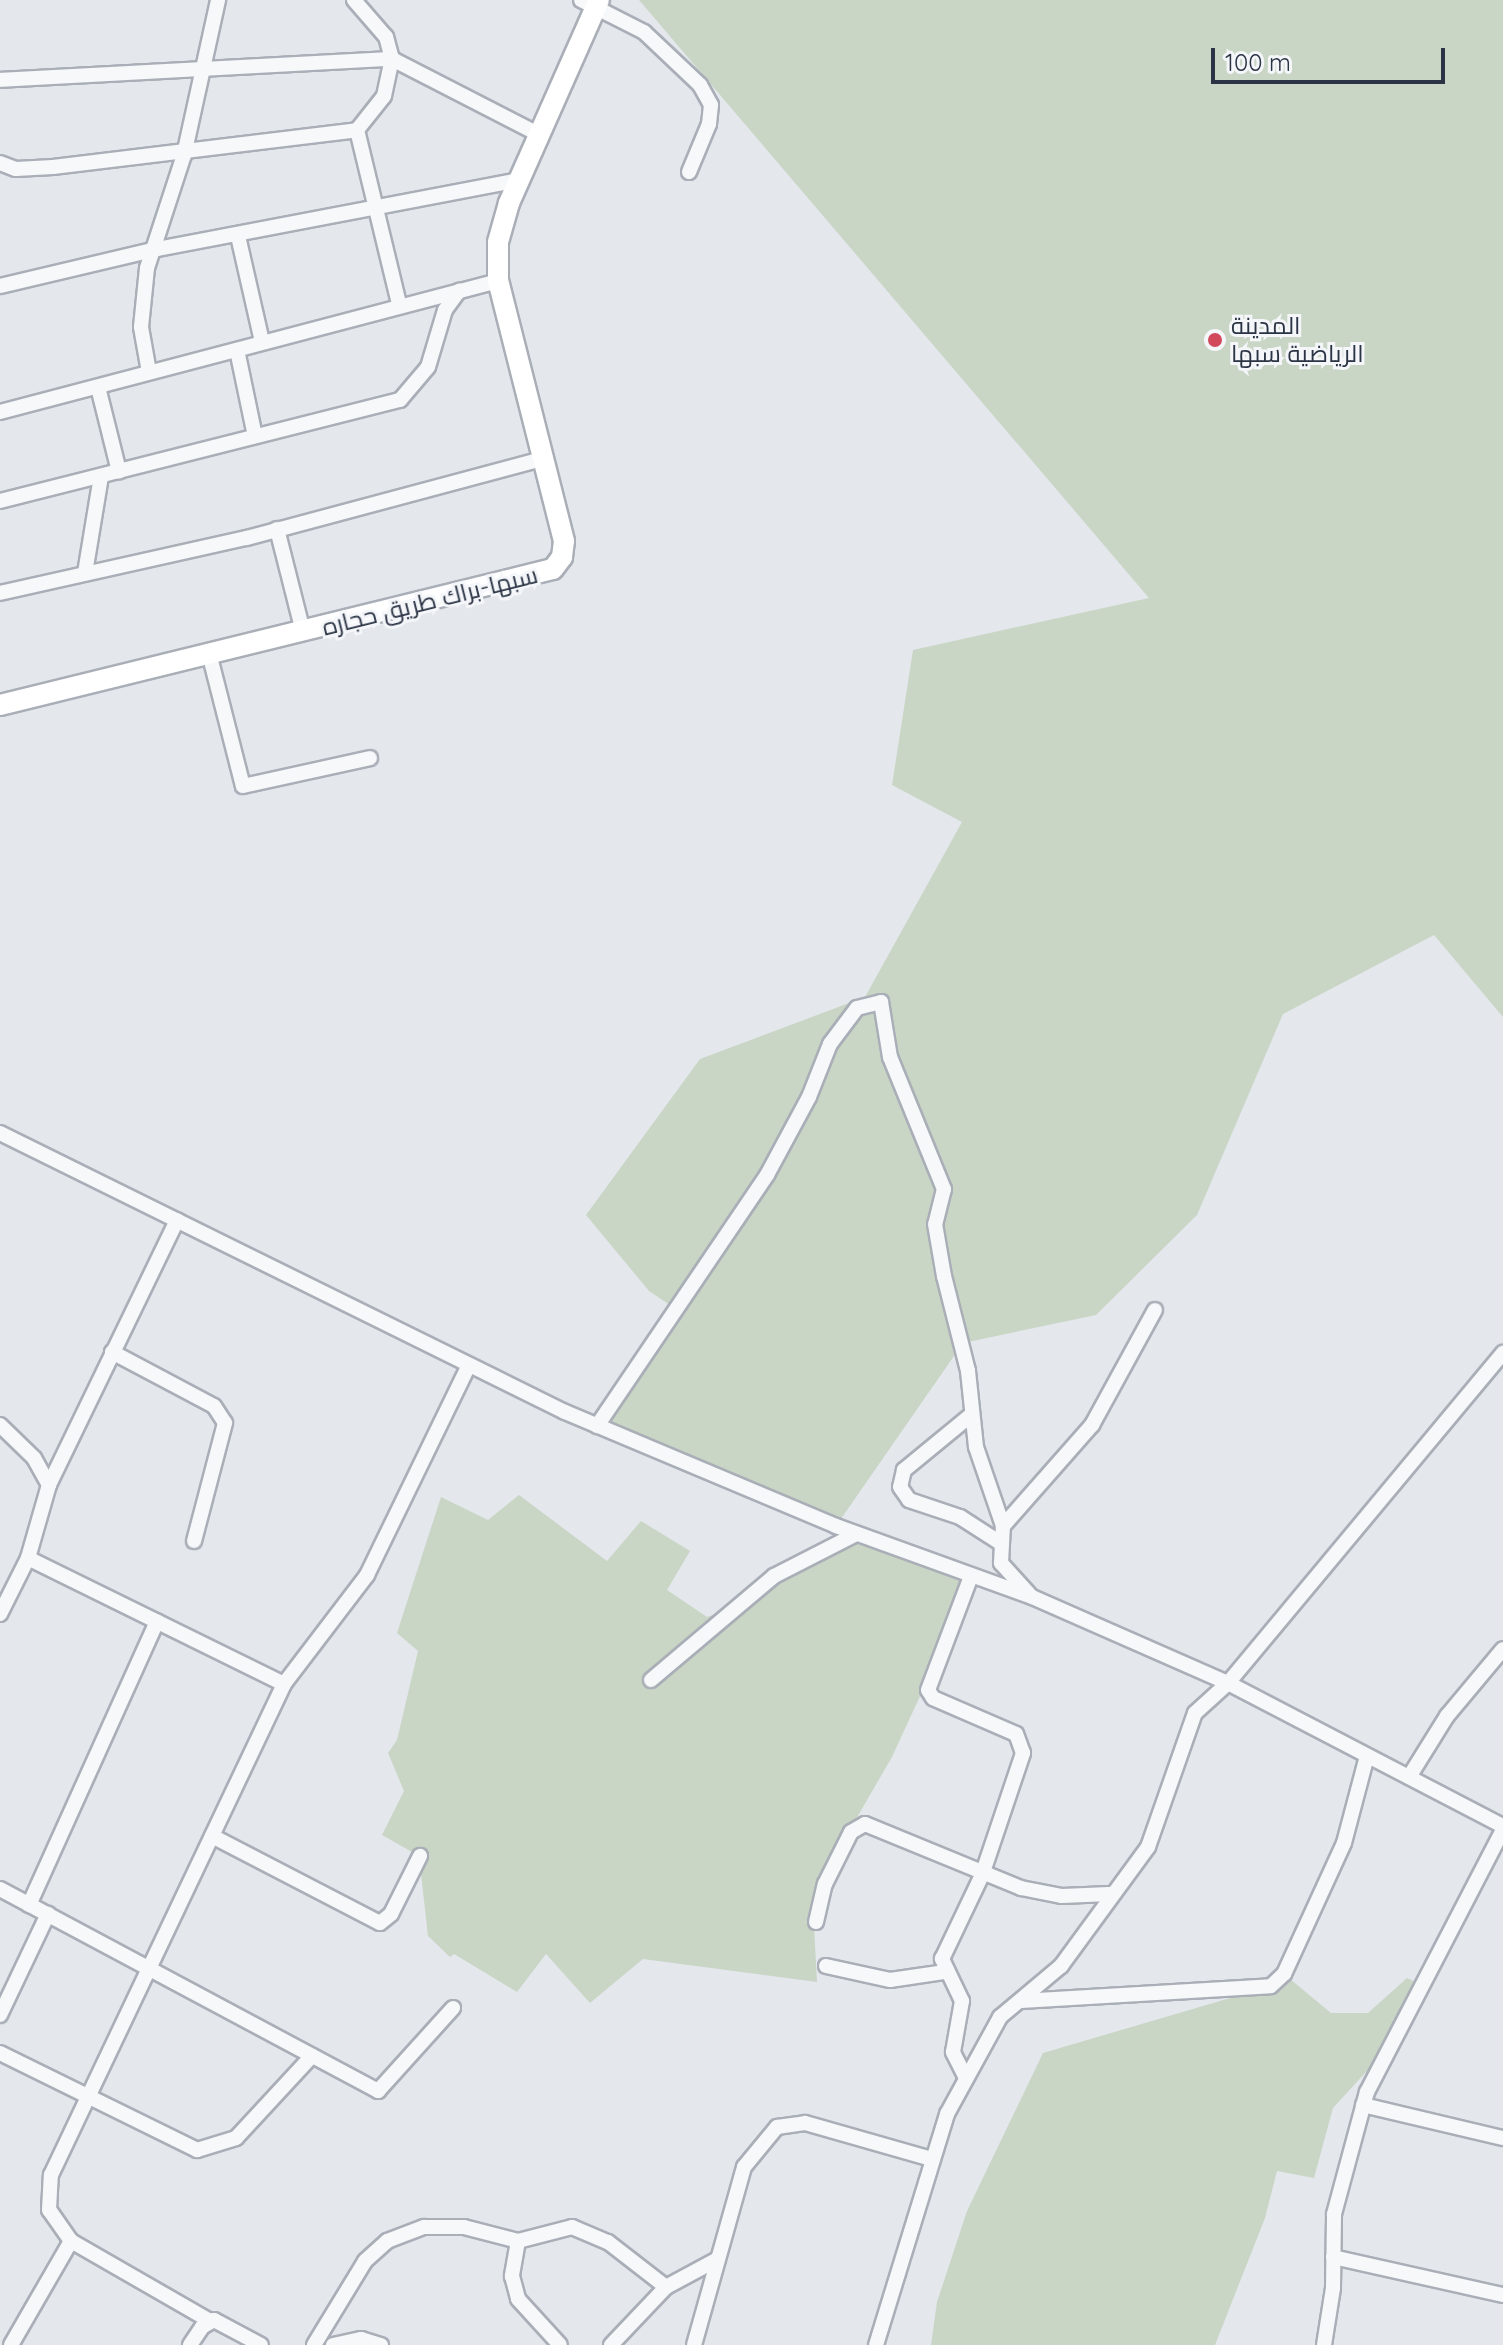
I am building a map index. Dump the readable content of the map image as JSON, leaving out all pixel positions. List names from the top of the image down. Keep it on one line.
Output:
{"streets":{"main road":["سبها-براك طريق حجاره"]},"places":["المدينة الرياضية سبها"],"scale_bar":"100 m"}
